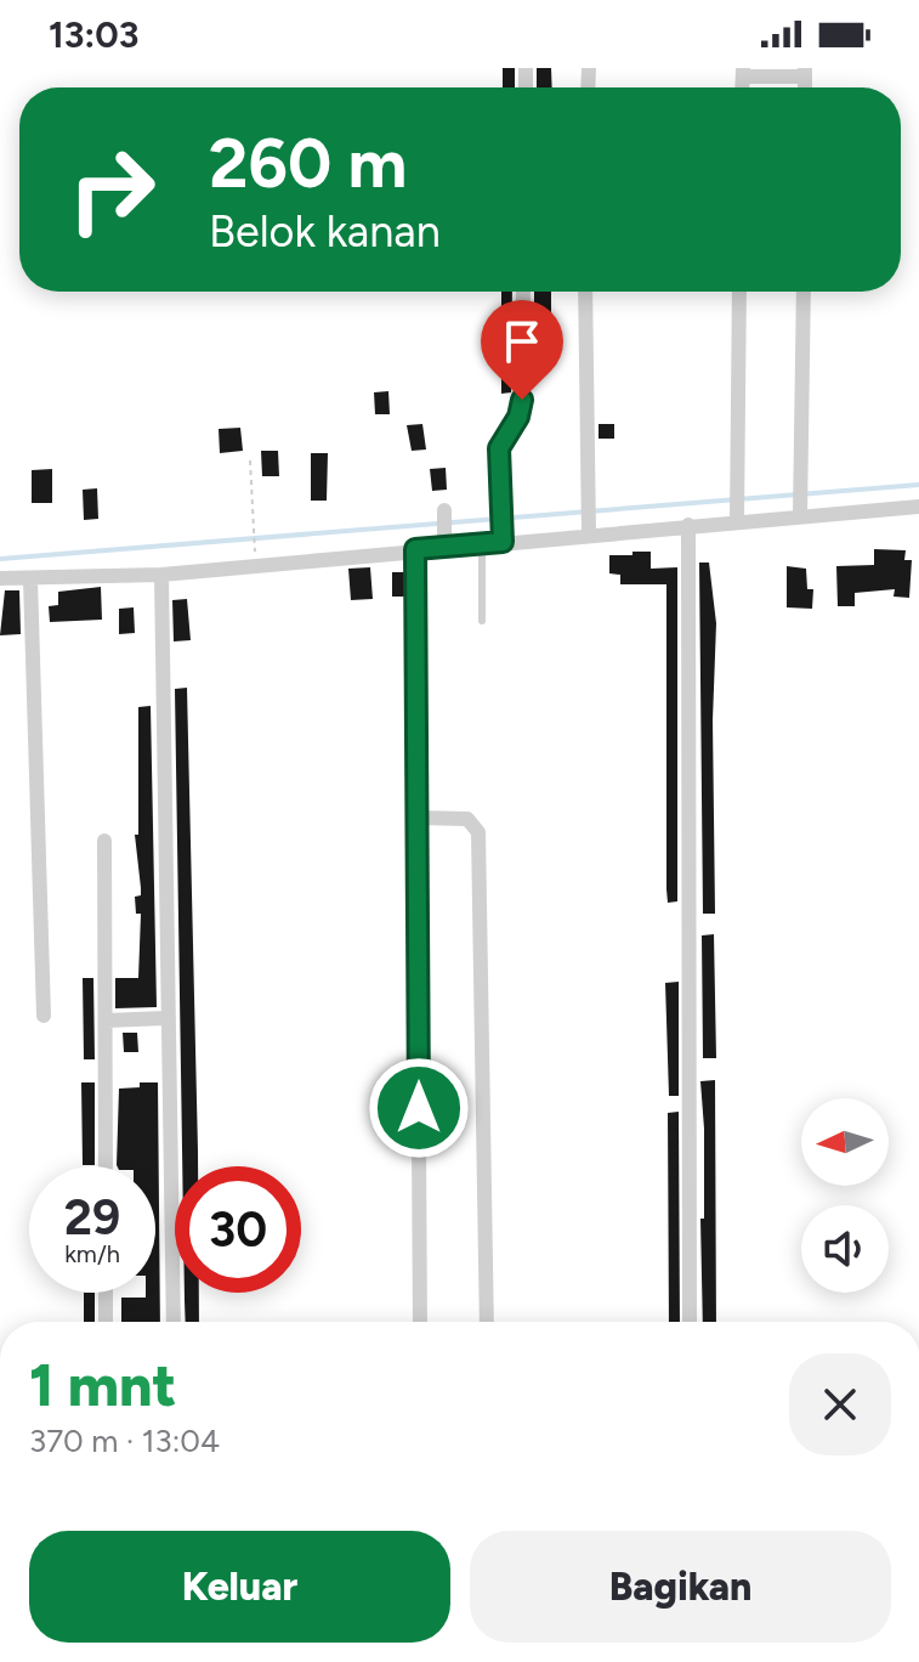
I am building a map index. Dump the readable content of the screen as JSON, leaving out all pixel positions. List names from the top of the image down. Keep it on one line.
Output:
{"north":"left","page":{"status":"13:03","turn":["260 m","Belok kanan"],"speed":"29 km/h","limit":"30","heading":["1 mnt","370 m · 13:04"],"buttons":["Keluar","Bagikan"]}}
